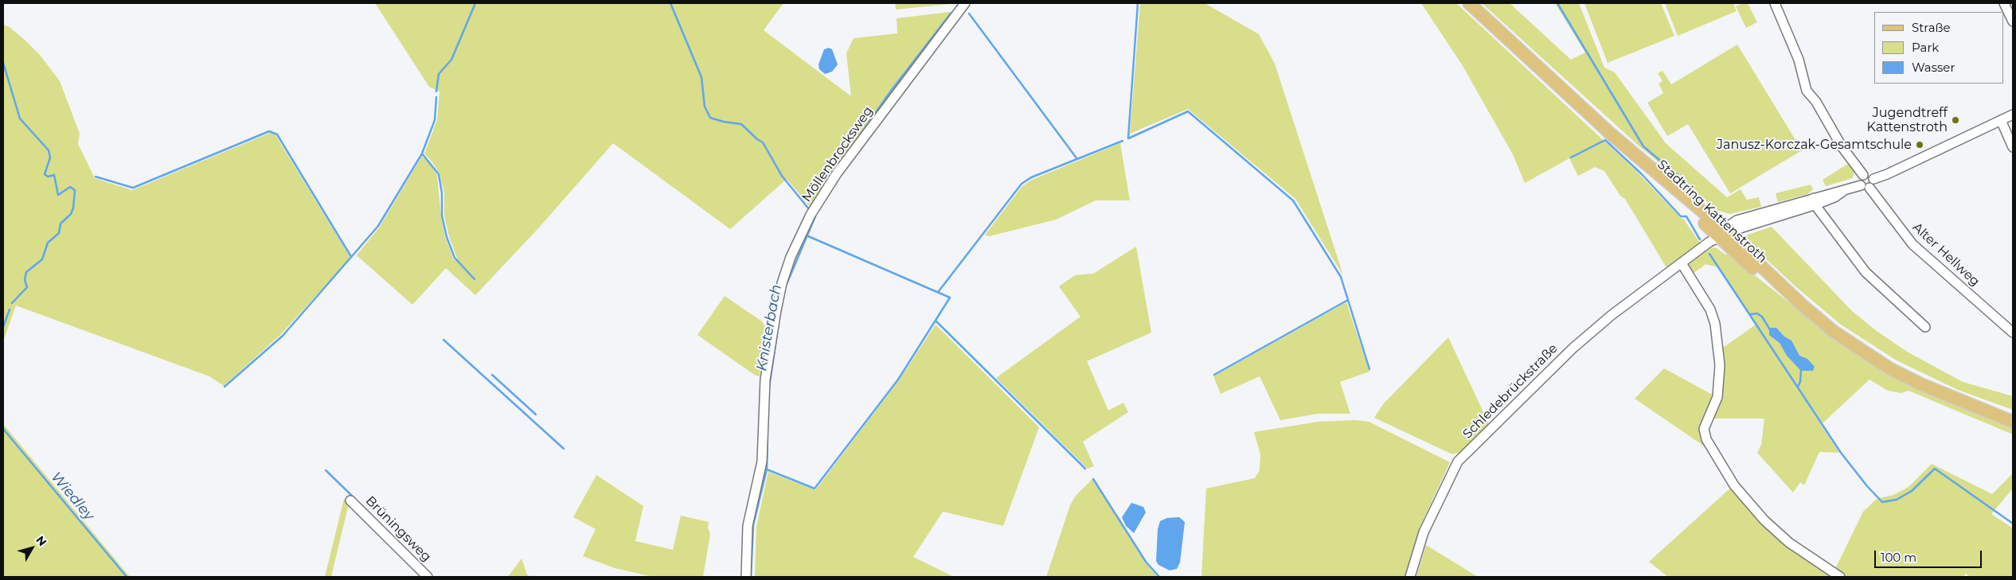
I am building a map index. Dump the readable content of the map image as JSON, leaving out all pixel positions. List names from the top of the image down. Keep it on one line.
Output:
{"streets":{"main road":["Stadtring Kattenstroth"],"street":["Möllenbrocksweg","Alter Hellweg","Schledebrückstraße","Brüningsweg"]},"crossings":[["Stadtring Kattenstroth","Schledebrückstraße"],["Alter Hellweg","Schledebrückstraße"]],"water":["Knisterbach","Wiedley"],"places":["Jugendtreff Kattenstroth","Janusz-Korczak-Gesamtschule"],"legend":["Straße","Park","Wasser"],"scale_bar":"100 m","north":"top right"}
